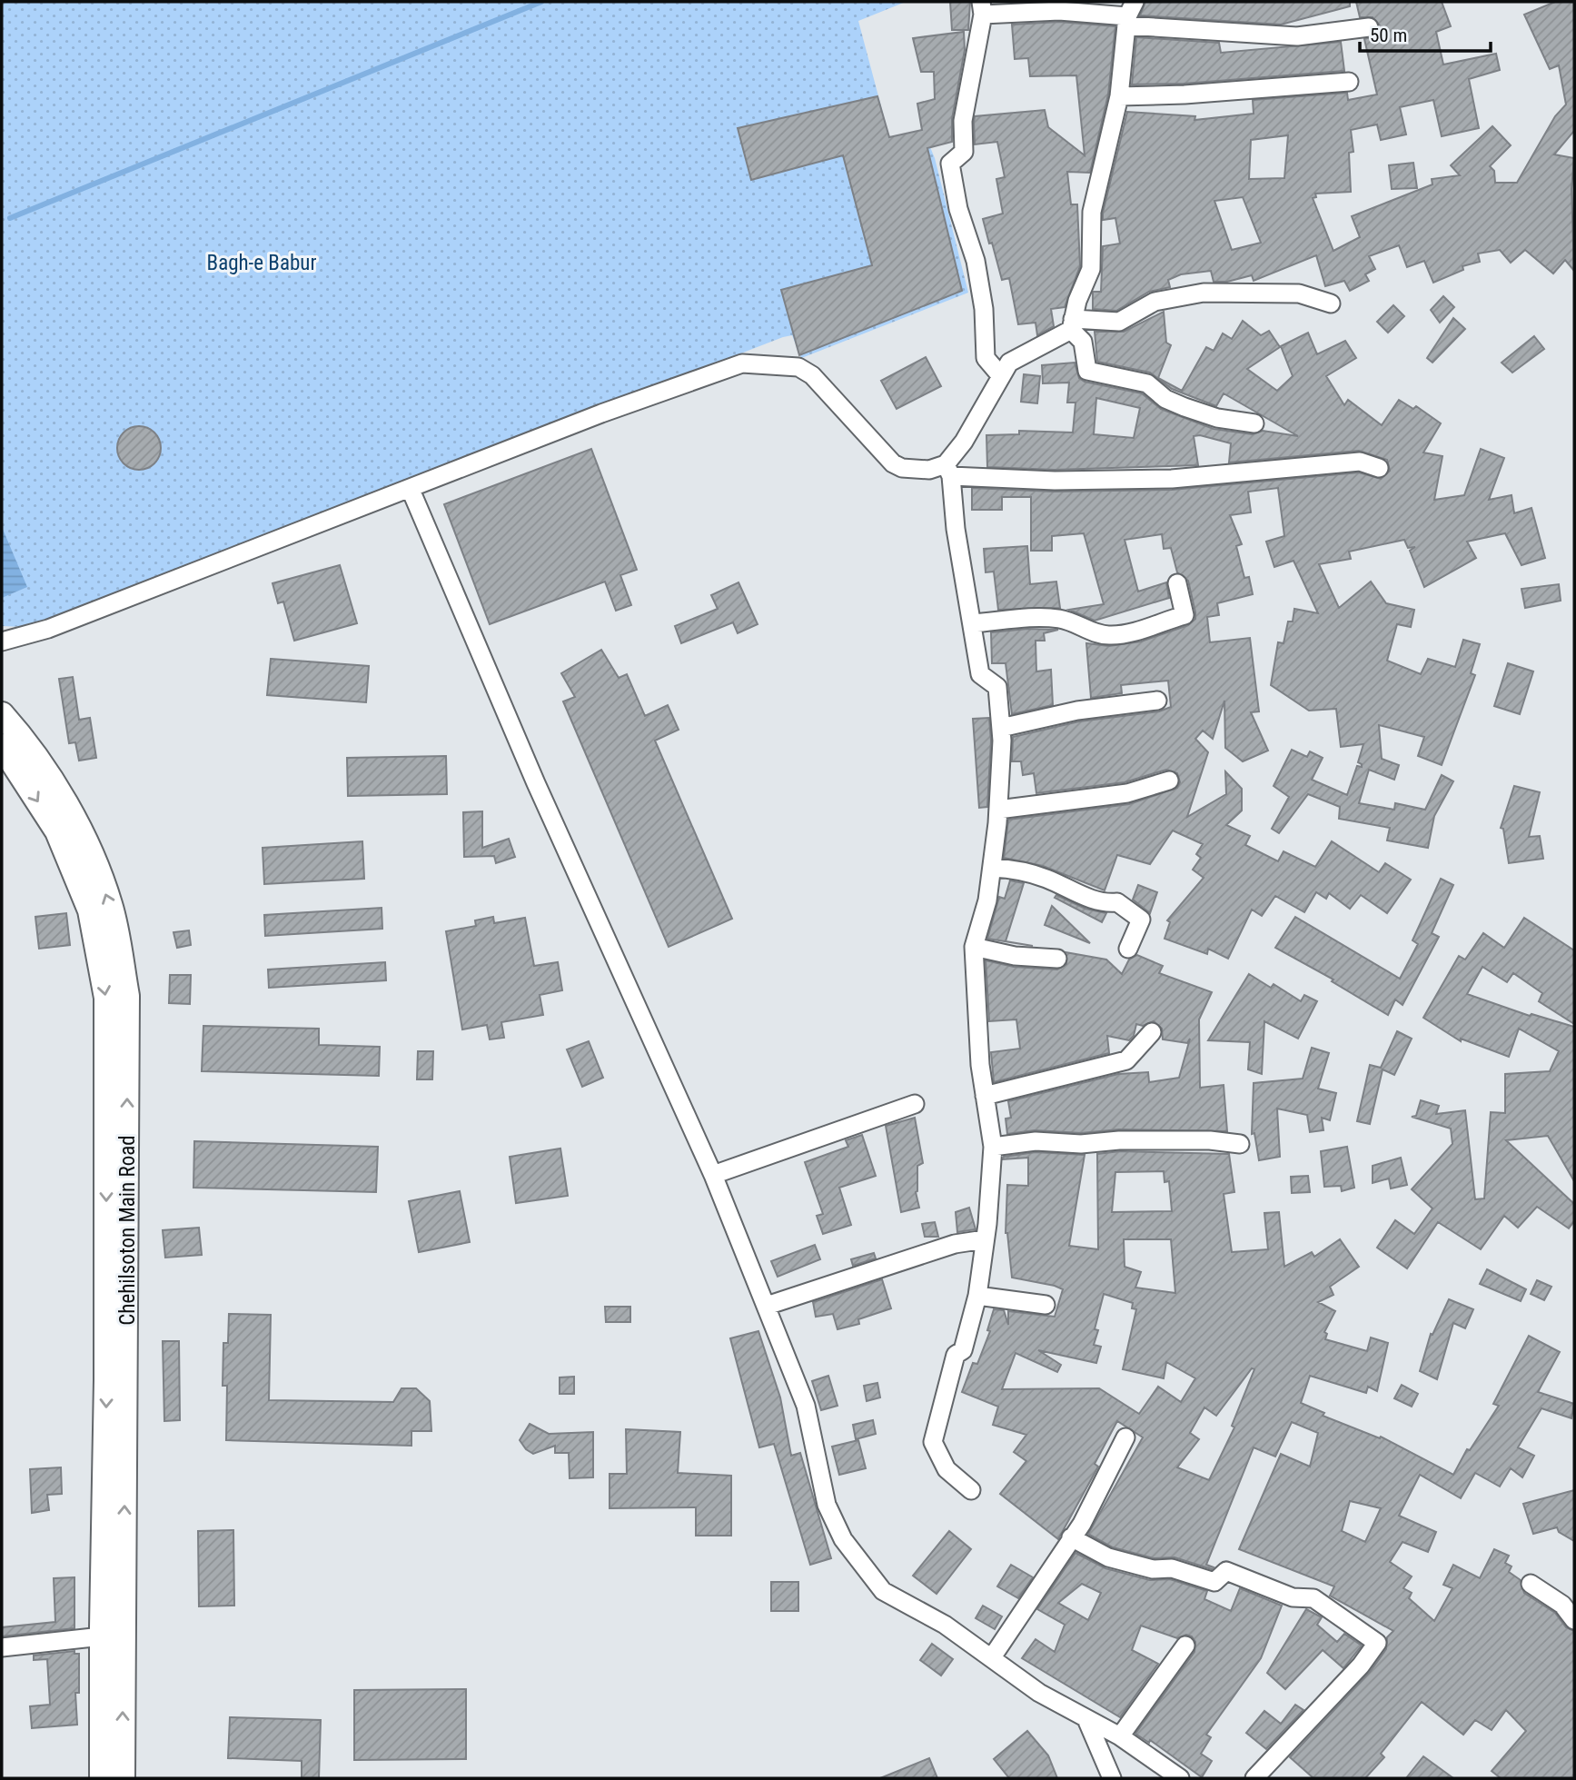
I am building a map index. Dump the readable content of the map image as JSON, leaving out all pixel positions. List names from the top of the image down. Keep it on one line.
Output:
{"streets":{"main road":["Chehilsoton Main Road"]},"parks":["Bagh-e Babur"],"scale_bar":"50 m"}
